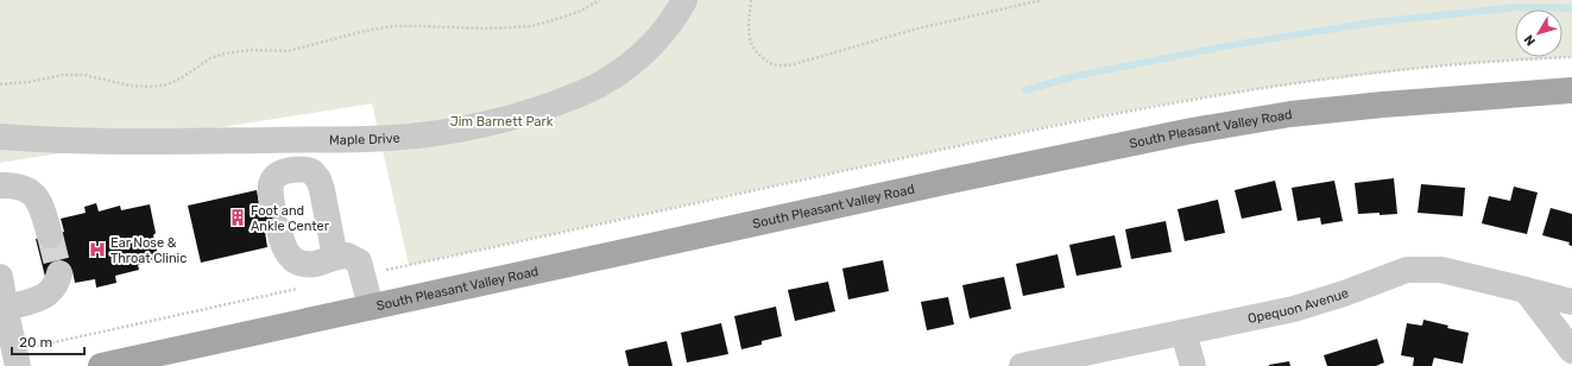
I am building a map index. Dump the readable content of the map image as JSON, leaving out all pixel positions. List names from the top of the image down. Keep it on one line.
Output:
{"streets":{"main road":["South Pleasant Valley Road"],"street":["Maple Drive","Opequon Avenue"]},"parks":["Jim Barnett Park"],"places":{"building":["Foot and Ankle Center"],"hospital":["Ear Nose & Throat Clinic"]},"scale_bar":"20 m","north":"bottom left"}
